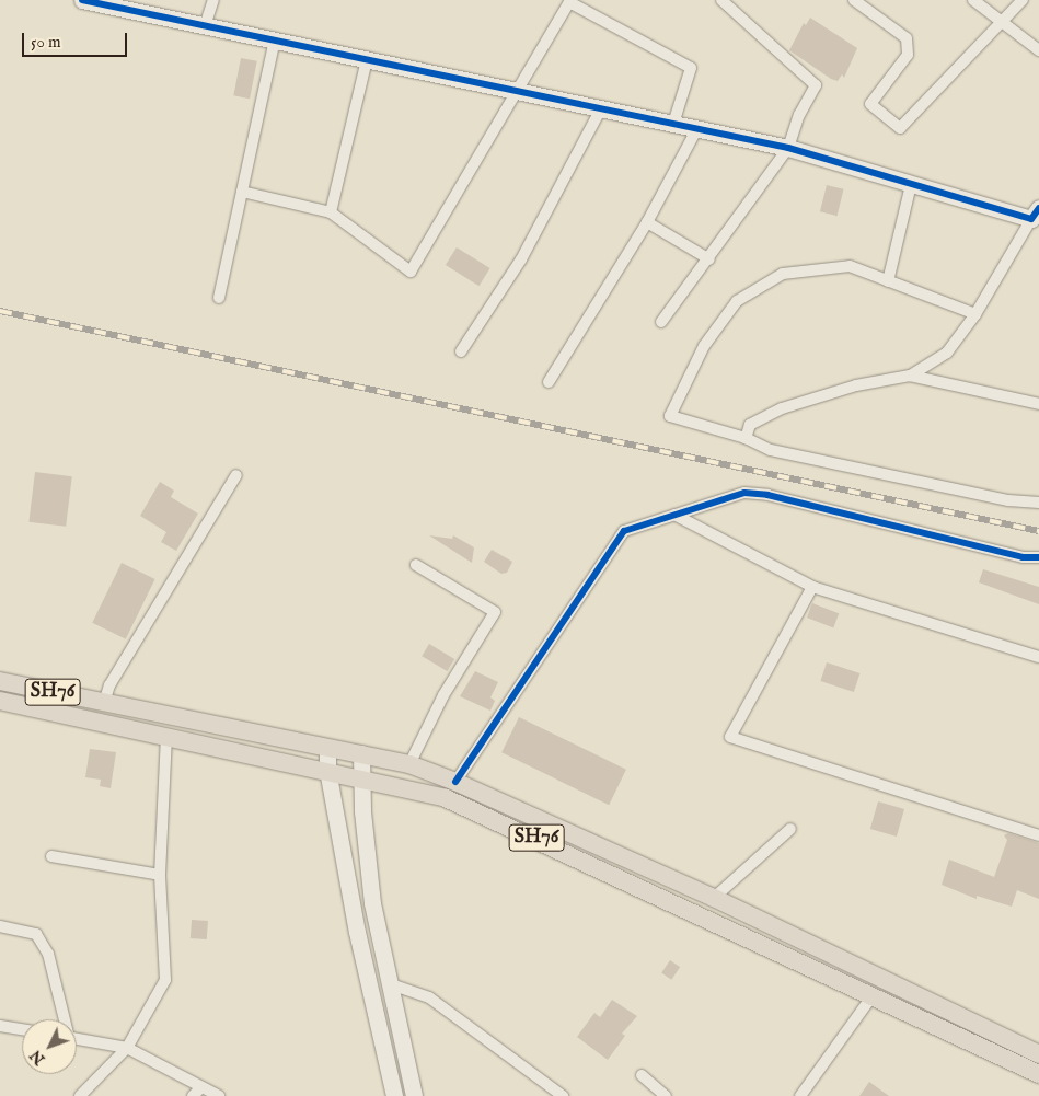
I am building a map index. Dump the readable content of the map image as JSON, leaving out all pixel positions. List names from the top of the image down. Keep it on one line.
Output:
{"streets":{"main road":["SH76"]},"scale_bar":"50 m","north":"bottom left"}
